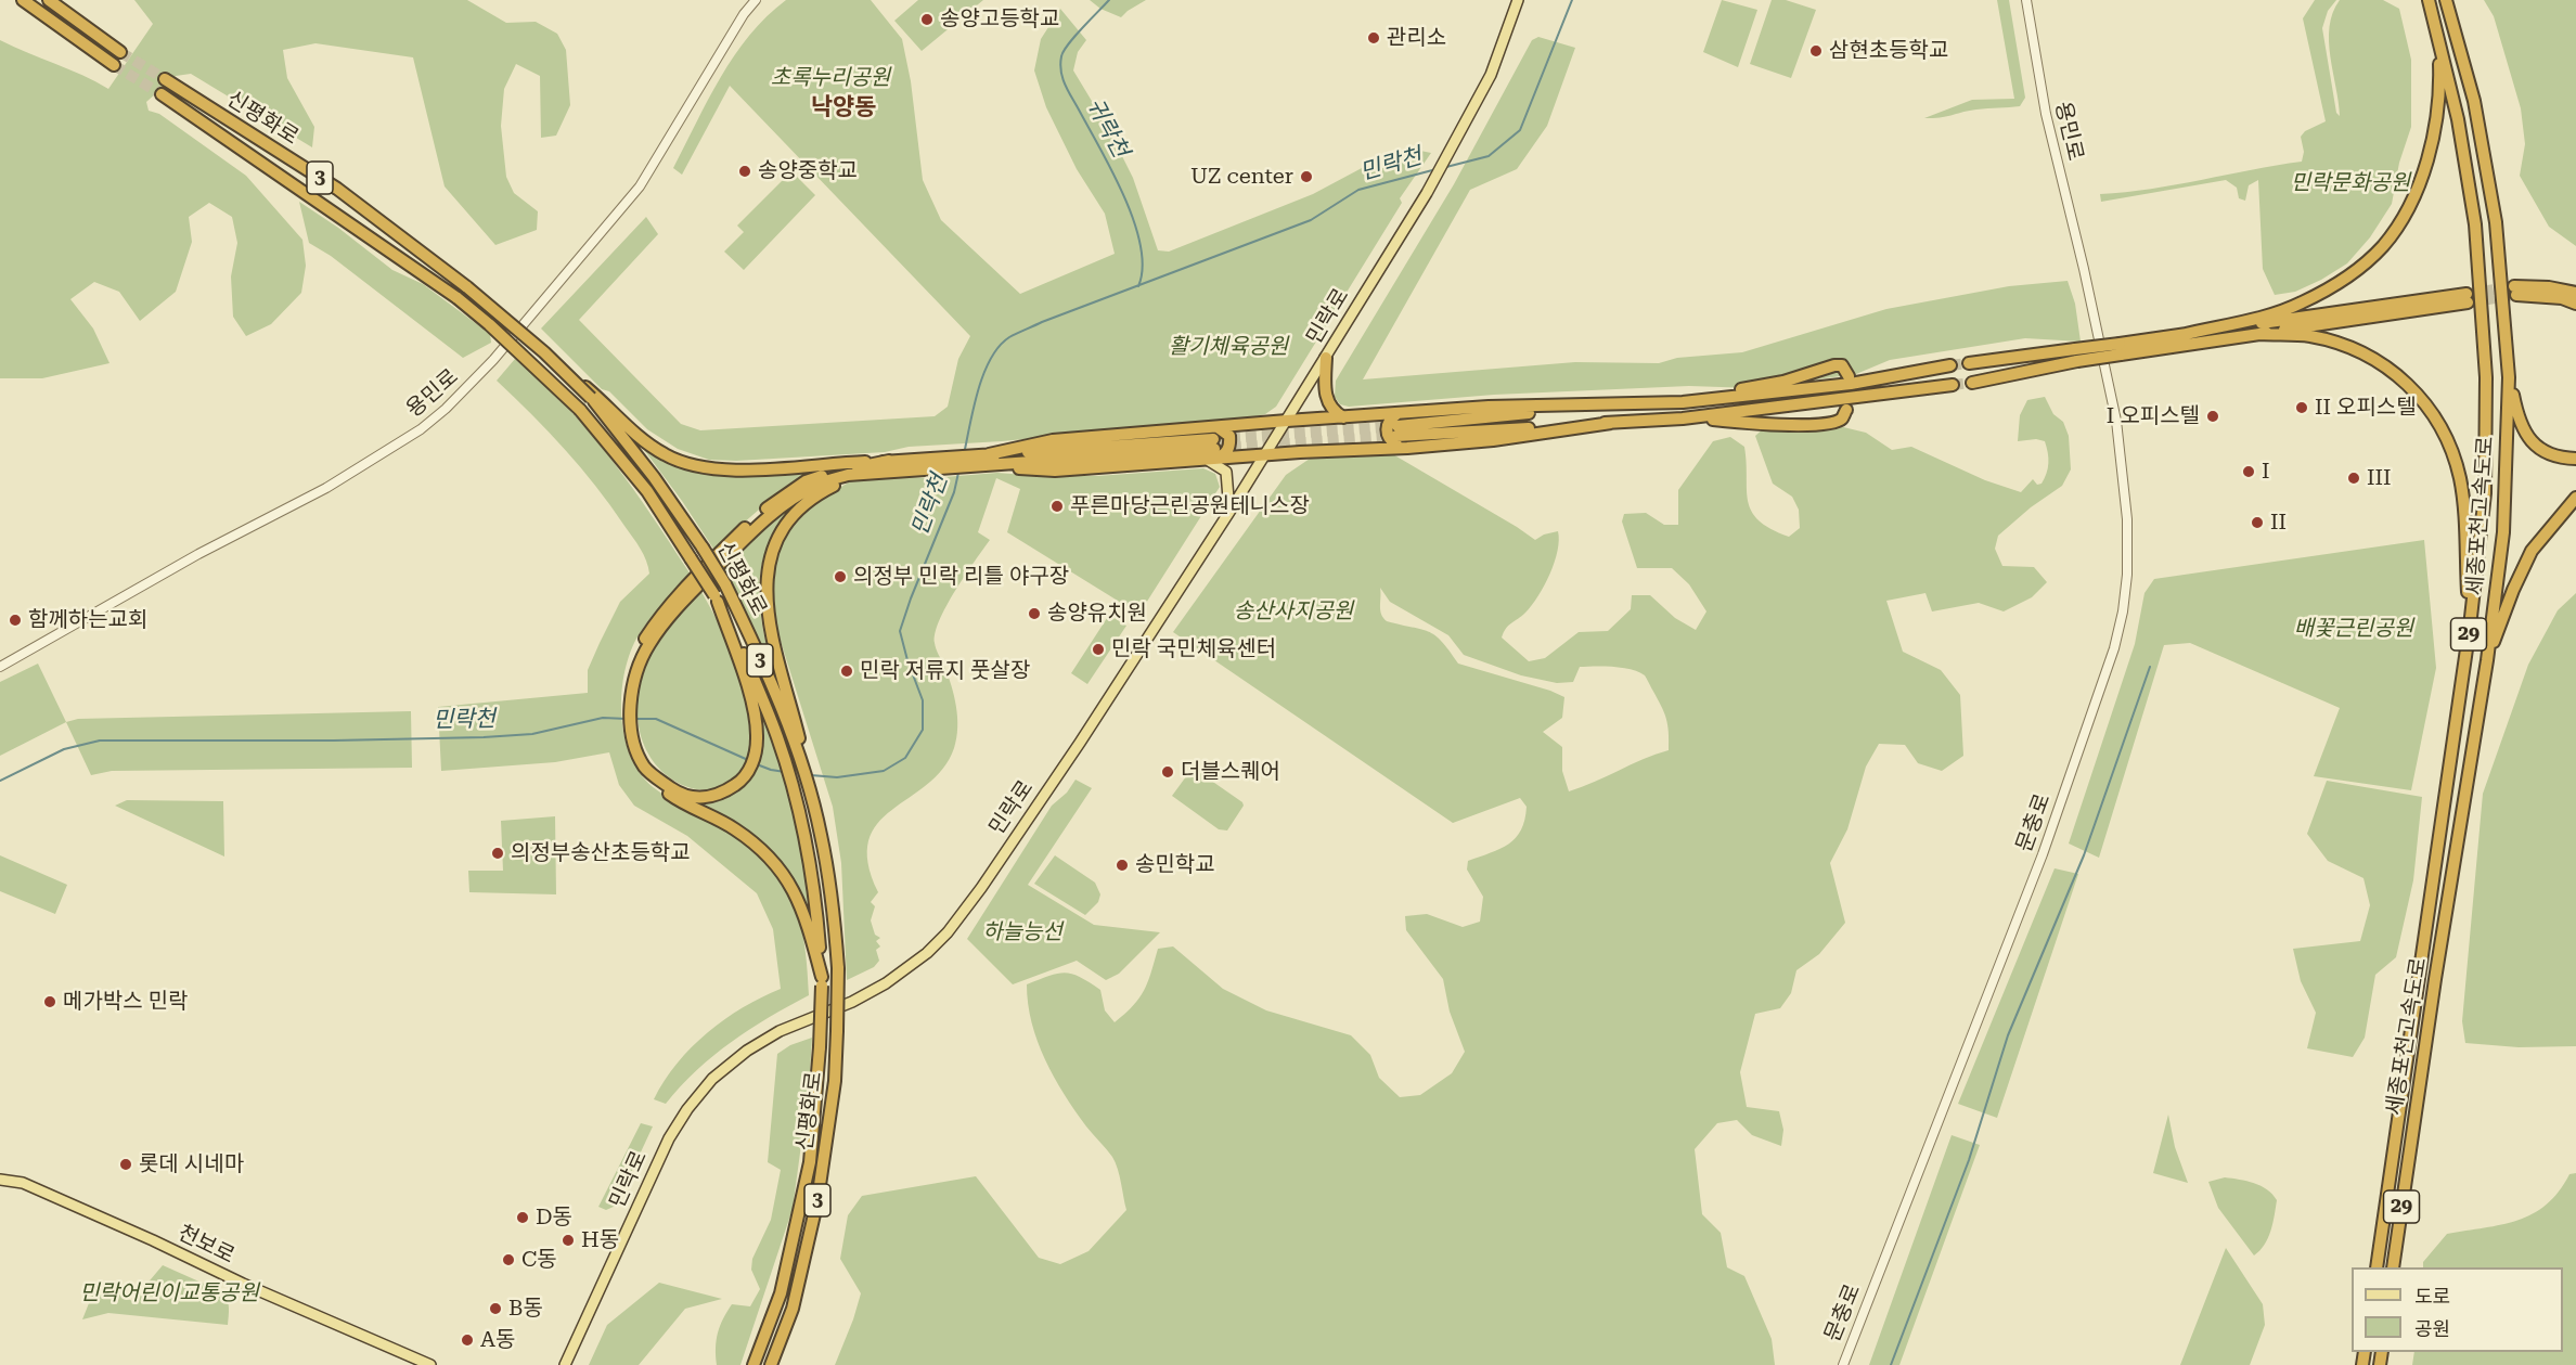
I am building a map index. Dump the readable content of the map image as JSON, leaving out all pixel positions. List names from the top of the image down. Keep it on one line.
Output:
{"streets":{"highway":["신평화로","3","세종포천고속도로","29"],"main road":["민락로","천보로"],"street":["용민로","문충로"]},"crossings":[["용민로","문충로"]],"districts":["낙양동"],"water":["귀락천","민락천"],"parks":["초록누리공원","민락문화공원","활기체육공원","송산사지공원","배꽃근린공원","하늘능선","민락어린이교통공원"],"places":["송양고등학교","관리소","삼현초등학교","송양중학교","UZ center","II 오피스텔","I 오피스텔","I","III","푸른마당근린공원테니스장","II","의정부 민락 리틀 야구장","송양유치원","함께하는교회","민락 국민체육센터","민락 저류지 풋살장","더블스퀘어","의정부송산초등학교","송민학교","메가박스 민락","롯데 시네마","D동","H동","C동","B동","A동"],"legend":["도로","공원"]}
